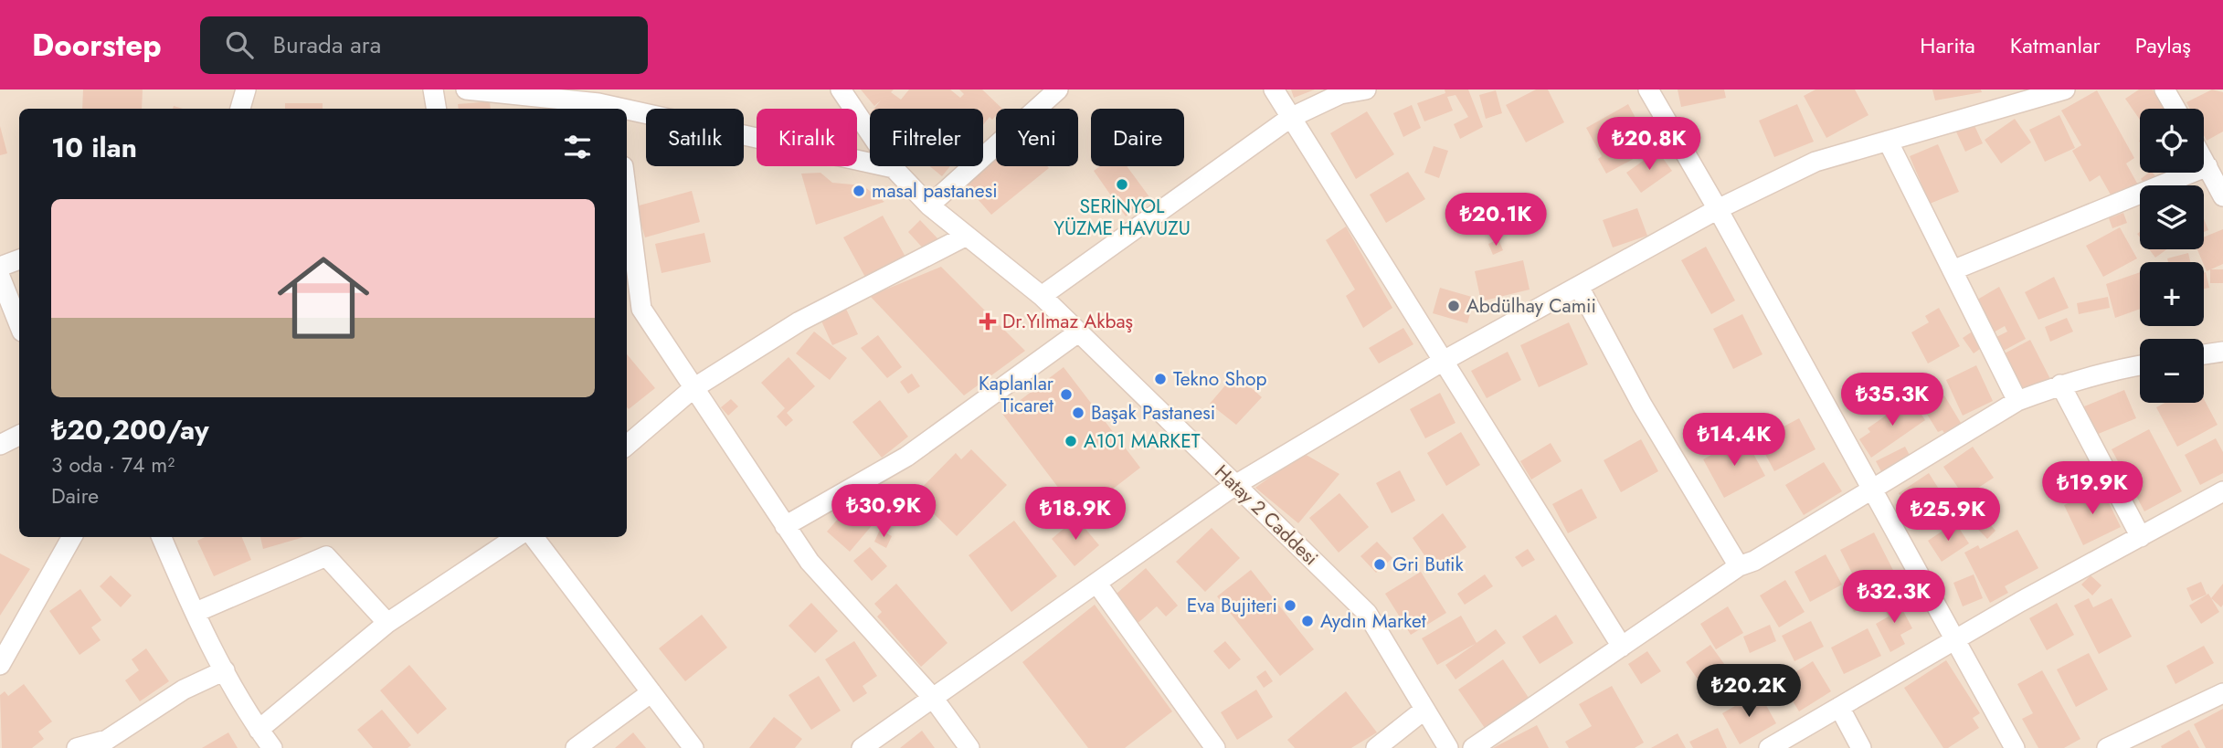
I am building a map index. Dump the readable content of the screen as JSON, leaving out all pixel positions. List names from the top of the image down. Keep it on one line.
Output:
{"streets":{"street":["Hatay 2 Caddesi"]},"places":{"other":["SERİNYOL YÜZME HAVUZU","masal pastanesi","Abdülhay Camii","Tekno Shop","Kaplanlar Ticaret","Başak Pastanesi","A101 MARKET","Gri Butik","Eva Bujiteri","Aydın Market"],"health":["Dr.Yılmaz Akbaş"]},"page":{"header":"Doorstep","search":"Burada ara","nav":["Harita","Katmanlar","Paylaş"],"map_buttons":["+","−"],"chip":["Satılık","Kiralık","Filtreler","Yeni","Daire"],"heading":"10 ilan","price":["₺20.8K","₺20.1K","₺35.3K","₺14.4K","₺19.9K","₺30.9K","₺18.9K","₺25.9K","₺32.3K","₺20.2K"],"list":[{"name":"₺20,200/ay","note":"3 oda · 74 m² · Daire"}]}}
